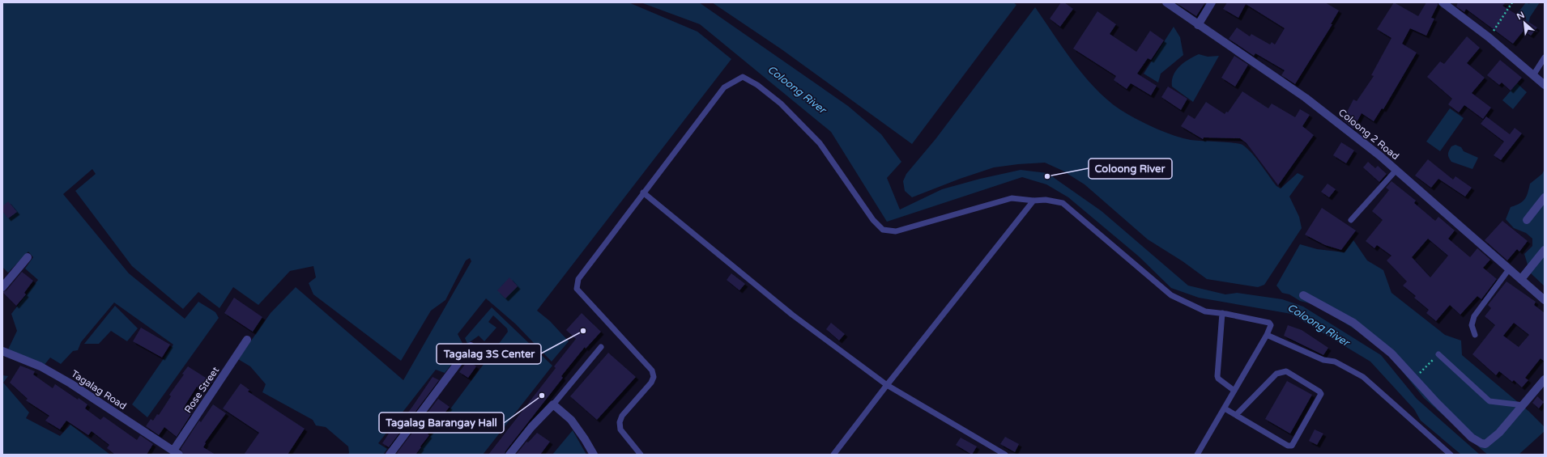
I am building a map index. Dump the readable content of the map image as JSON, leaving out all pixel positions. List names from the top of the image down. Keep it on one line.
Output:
{"streets":{"street":["Coloong 2 Road","Tagalag Road","Rose Street"]},"crossings":[["Tagalag Road","Rose Street"]],"water":["Coloong River"],"places":["Coloong River","Tagalag 3S Center","Tagalag Barangay Hall"],"north":"top left"}
